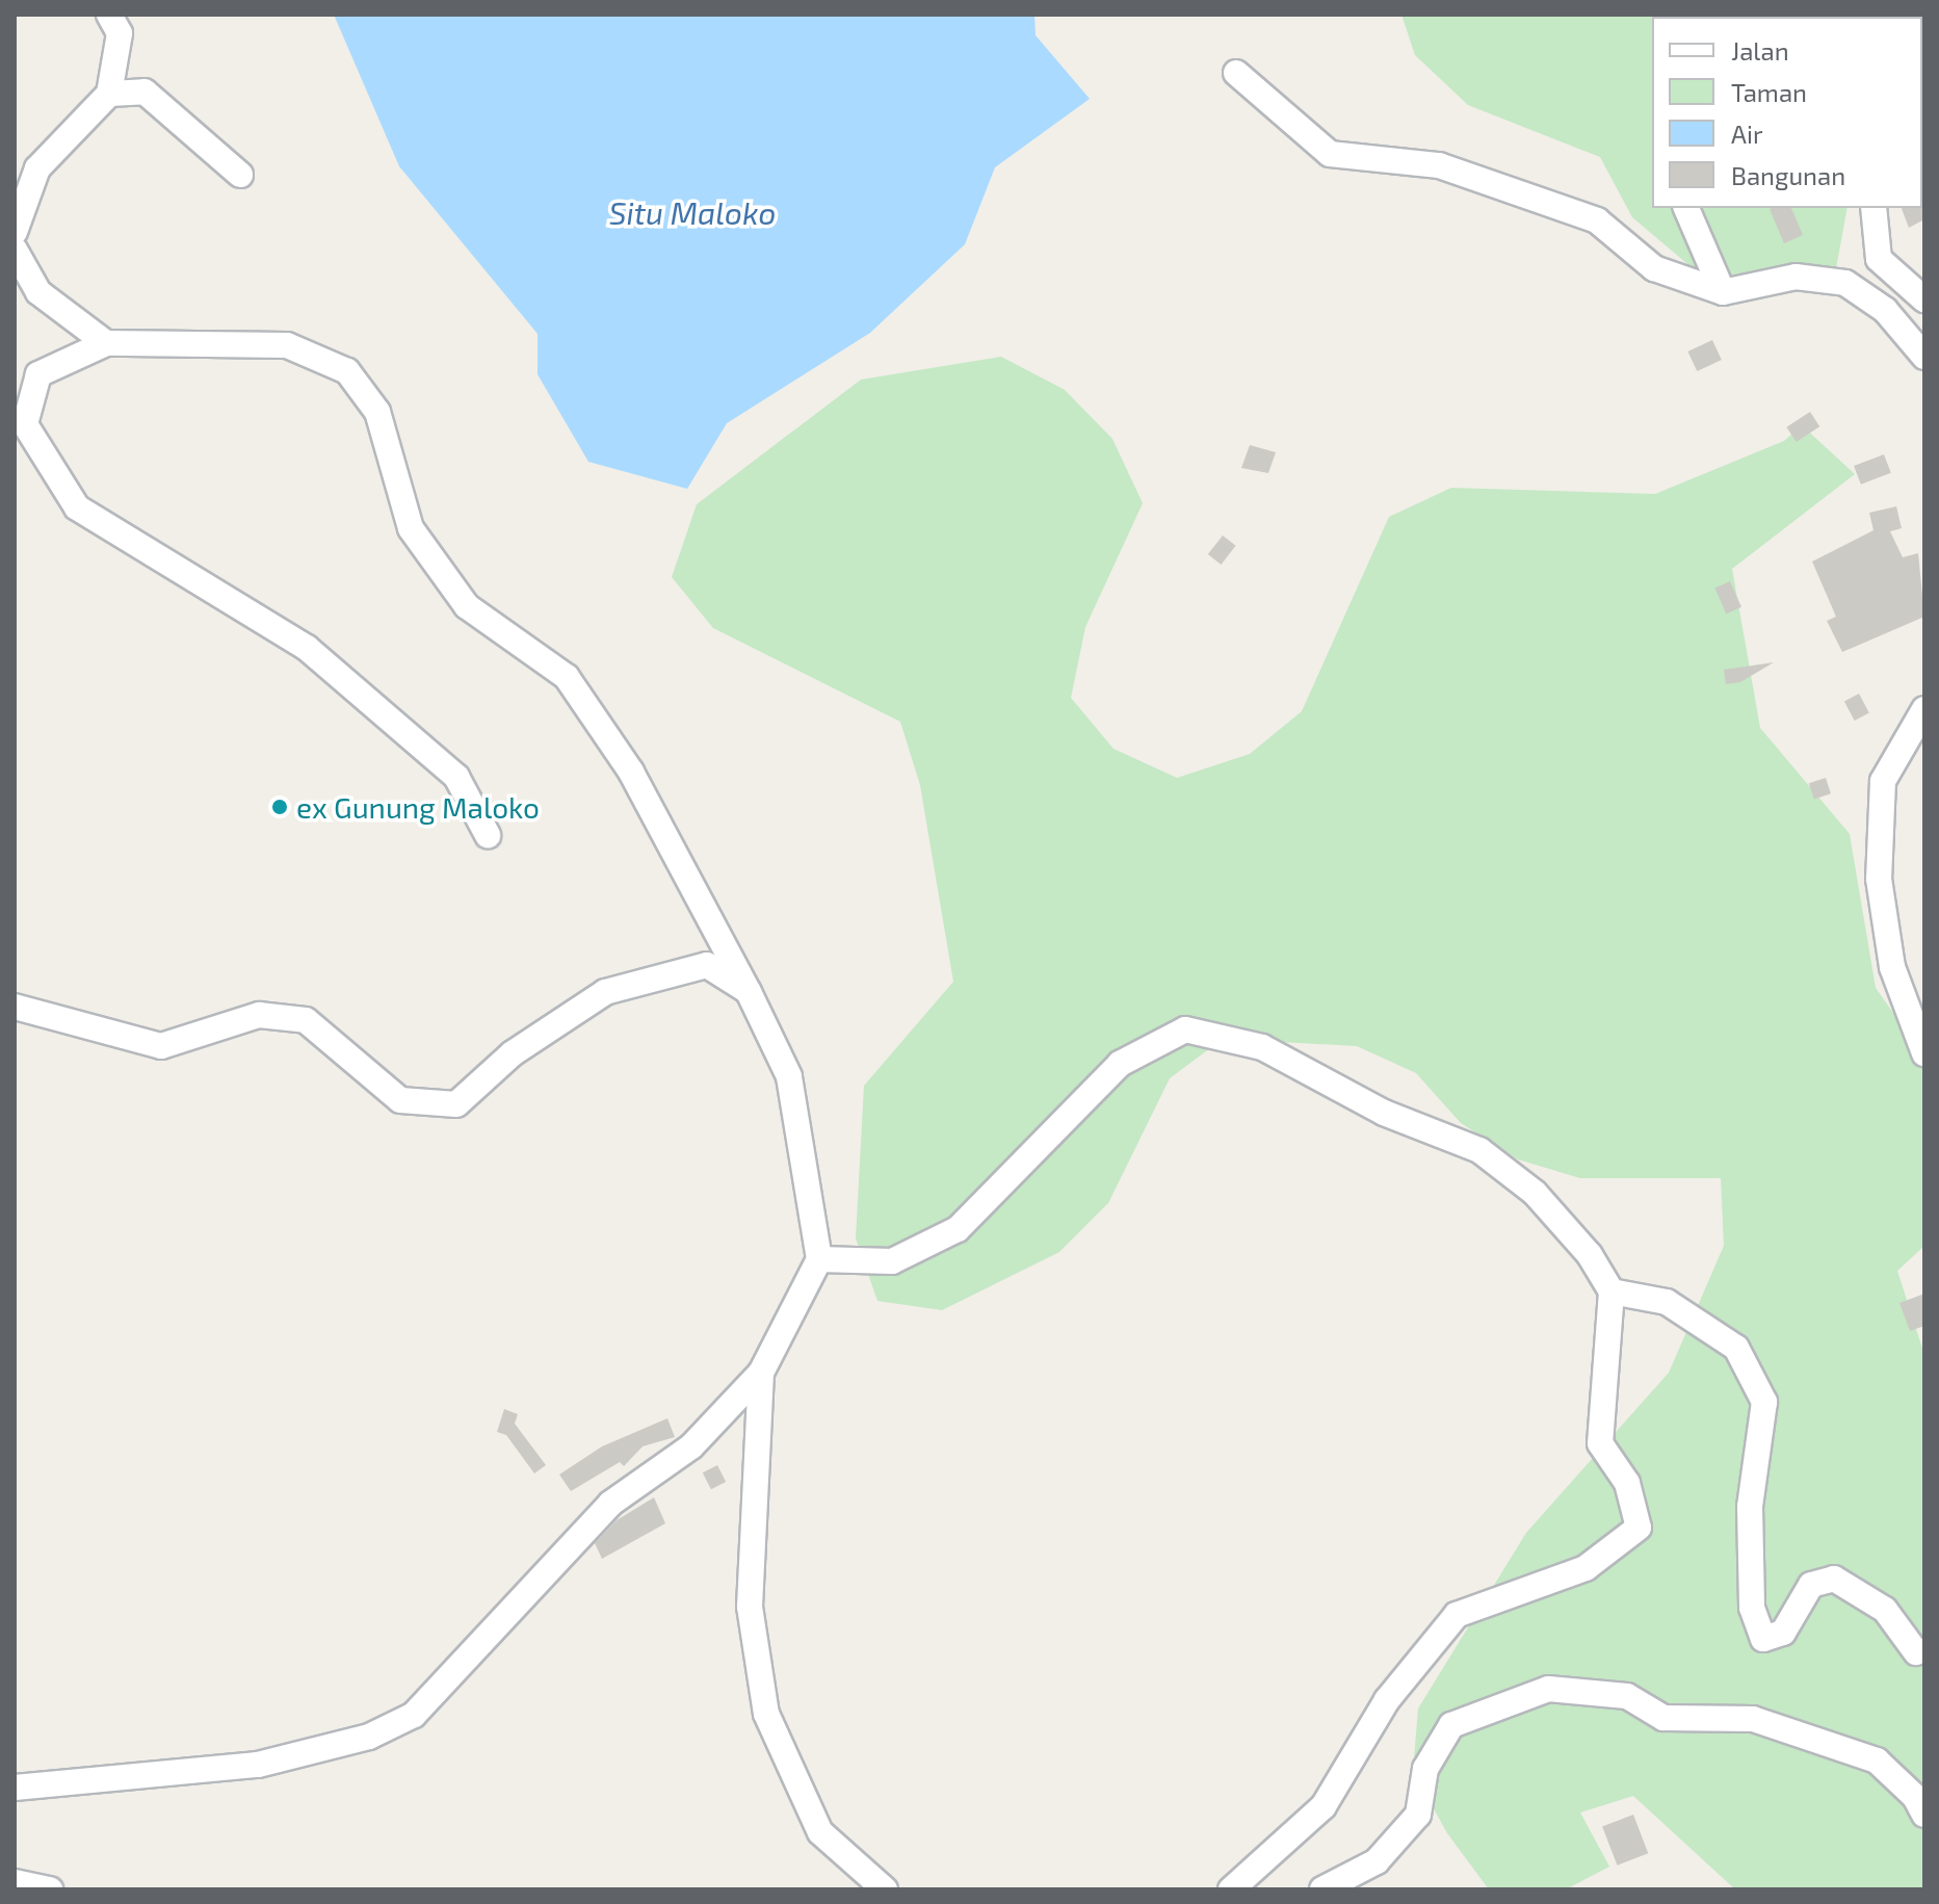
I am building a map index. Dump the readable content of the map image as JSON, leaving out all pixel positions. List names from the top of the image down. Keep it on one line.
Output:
{"water":["Situ Maloko"],"places":["ex Gunung Maloko"],"legend":["Jalan","Taman","Air","Bangunan"]}
